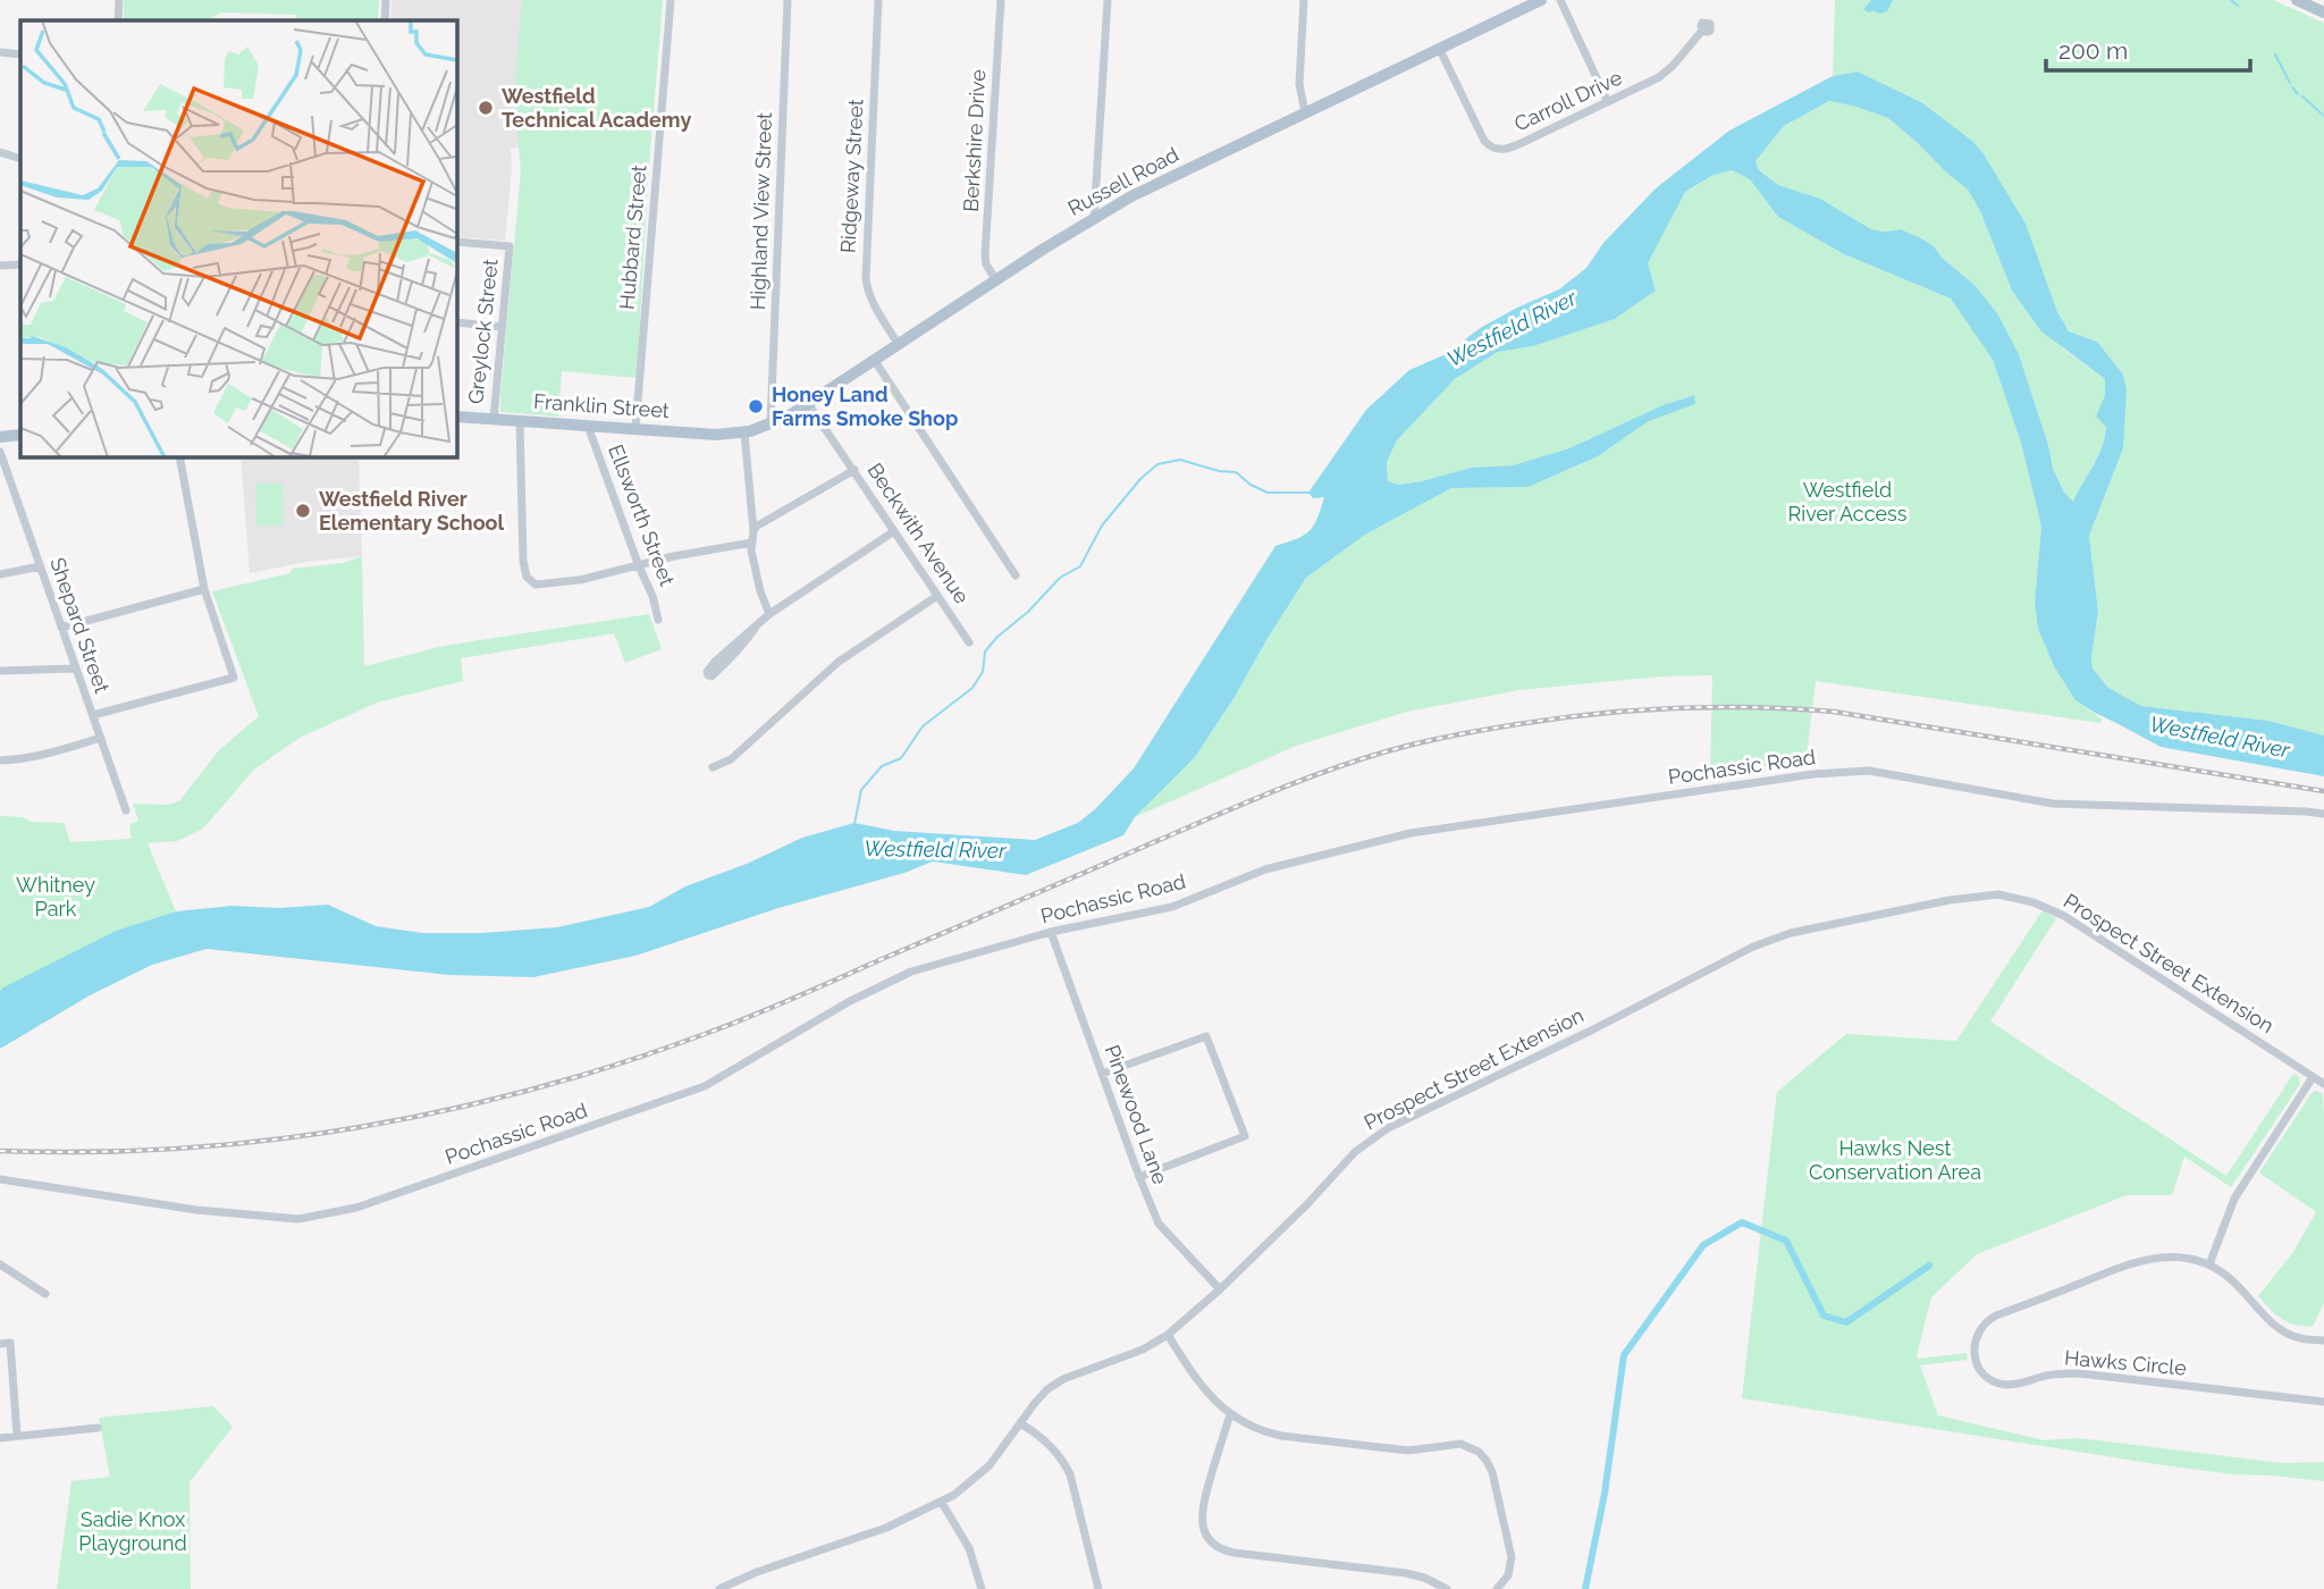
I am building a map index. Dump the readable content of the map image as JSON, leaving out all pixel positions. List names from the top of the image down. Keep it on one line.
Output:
{"streets":{"main road":["Russell Road","Franklin Street"],"street":["Carroll Drive","Berkshire Drive","Ridgeway Street","Highland View Street","Hubbard Street","Greylock Street","Ellsworth Street","Beckwith Avenue","Shepard Street","Pochassic Road","Prospect Street Extension","Pinewood Lane","Hawks Circle"]},"crossings":[["Carroll Drive","Russell Road"],["Berkshire Drive","Russell Road"],["Ridgeway Street","Russell Road"],["Russell Road","Highland View Street"],["Russell Road","Franklin Street"],["Russell Road","Beckwith Avenue"],["Hubbard Street","Franklin Street"],["Greylock Street","Franklin Street"],["Franklin Street","Ellsworth Street"],["Pochassic Road","Pinewood Lane"],["Prospect Street Extension","Pinewood Lane"]],"water":["Westfield River"],"parks":["Westfield River Access","Whitney Park","Hawks Nest Conservation Area","Sadie Knox Playground"],"places":["Westfield Technical Academy","Honey Land Farms Smoke Shop","Westfield River Elementary School"],"scale_bar":"200 m"}
